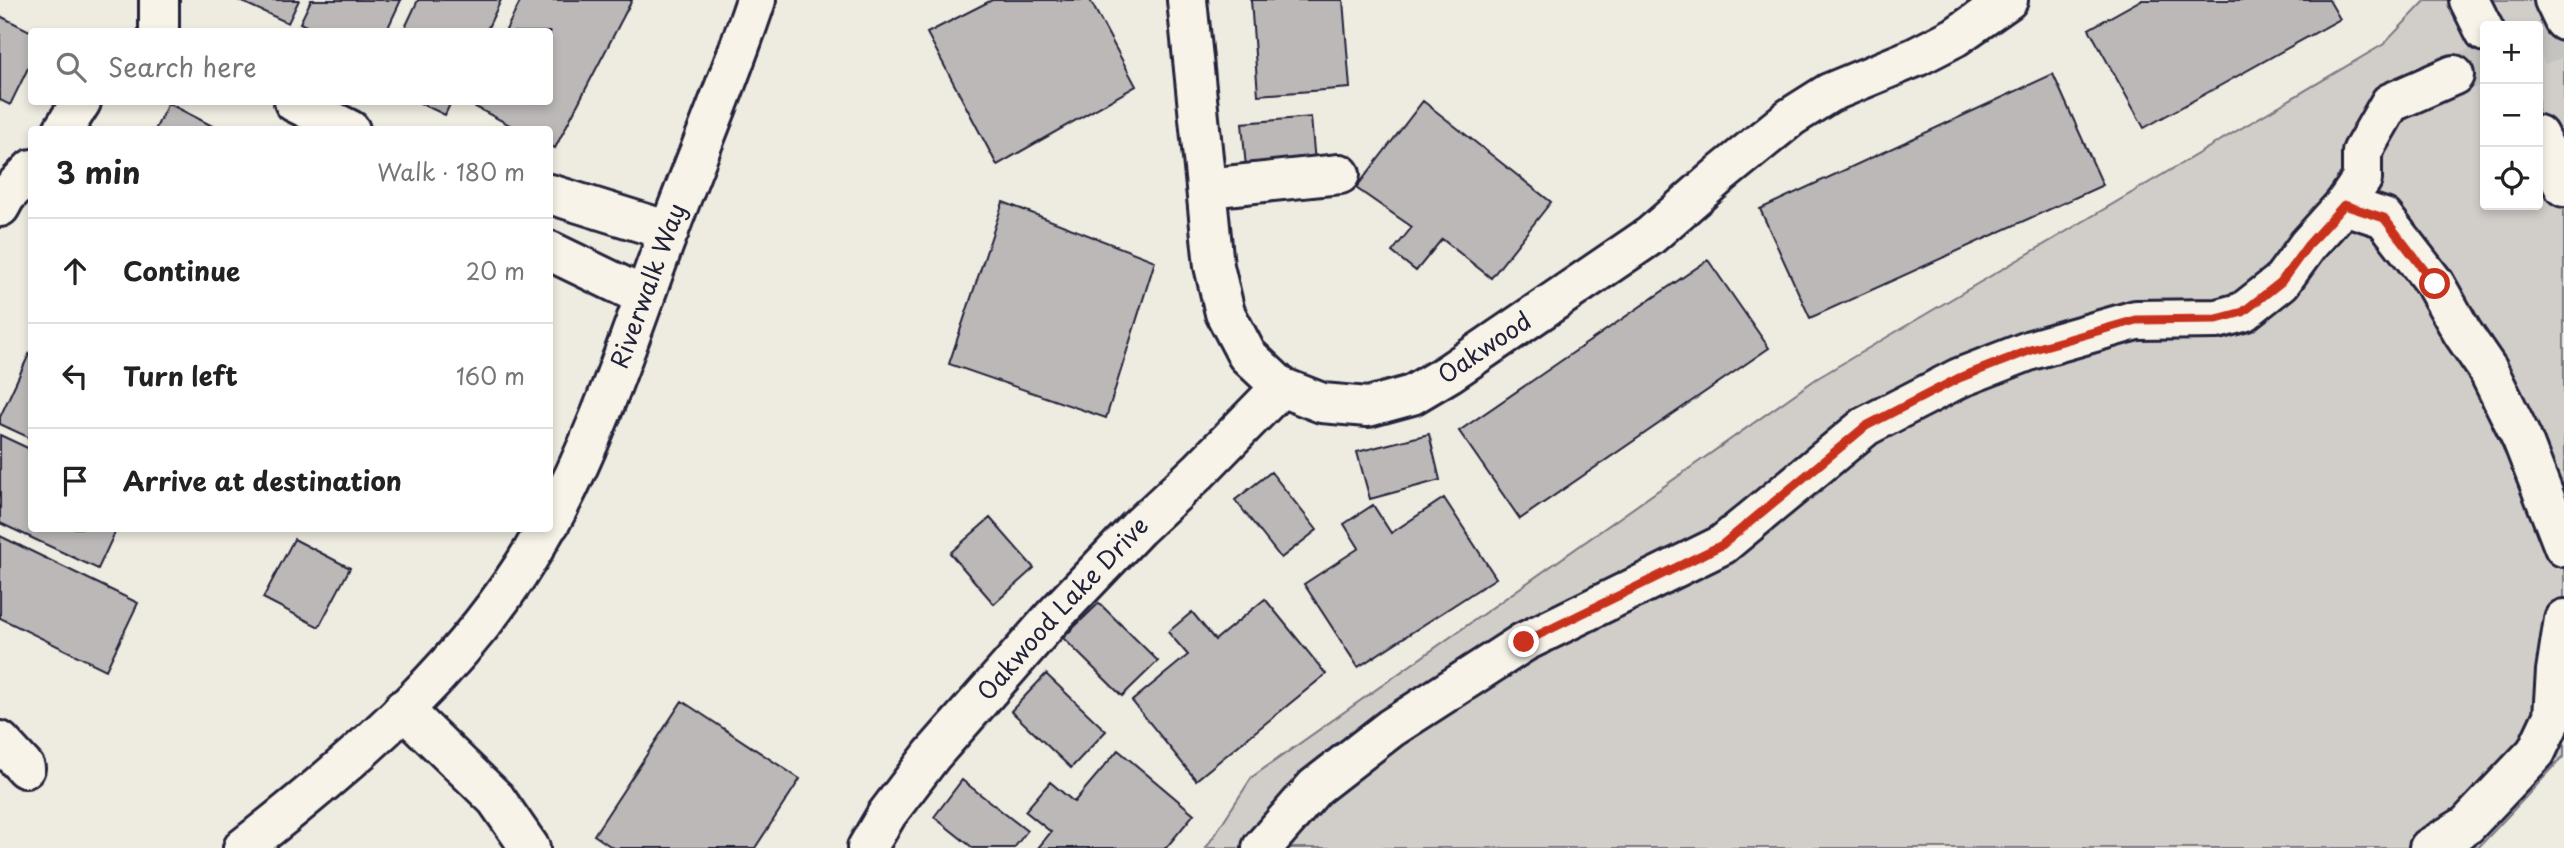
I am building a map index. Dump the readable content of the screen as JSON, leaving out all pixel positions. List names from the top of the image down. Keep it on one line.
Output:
{"streets":{"street":["Riverwalk Way","Oakwood","Oakwood Lake Drive"]},"crossings":[["Oakwood","Oakwood Lake Drive"]],"page":{"map_buttons":["+","−"],"search":"Search here","heading":["3 min","Walk · 180 m"],"list":[["Continue","20 m"],["Turn left","160 m"],"Arrive at destination"]}}
